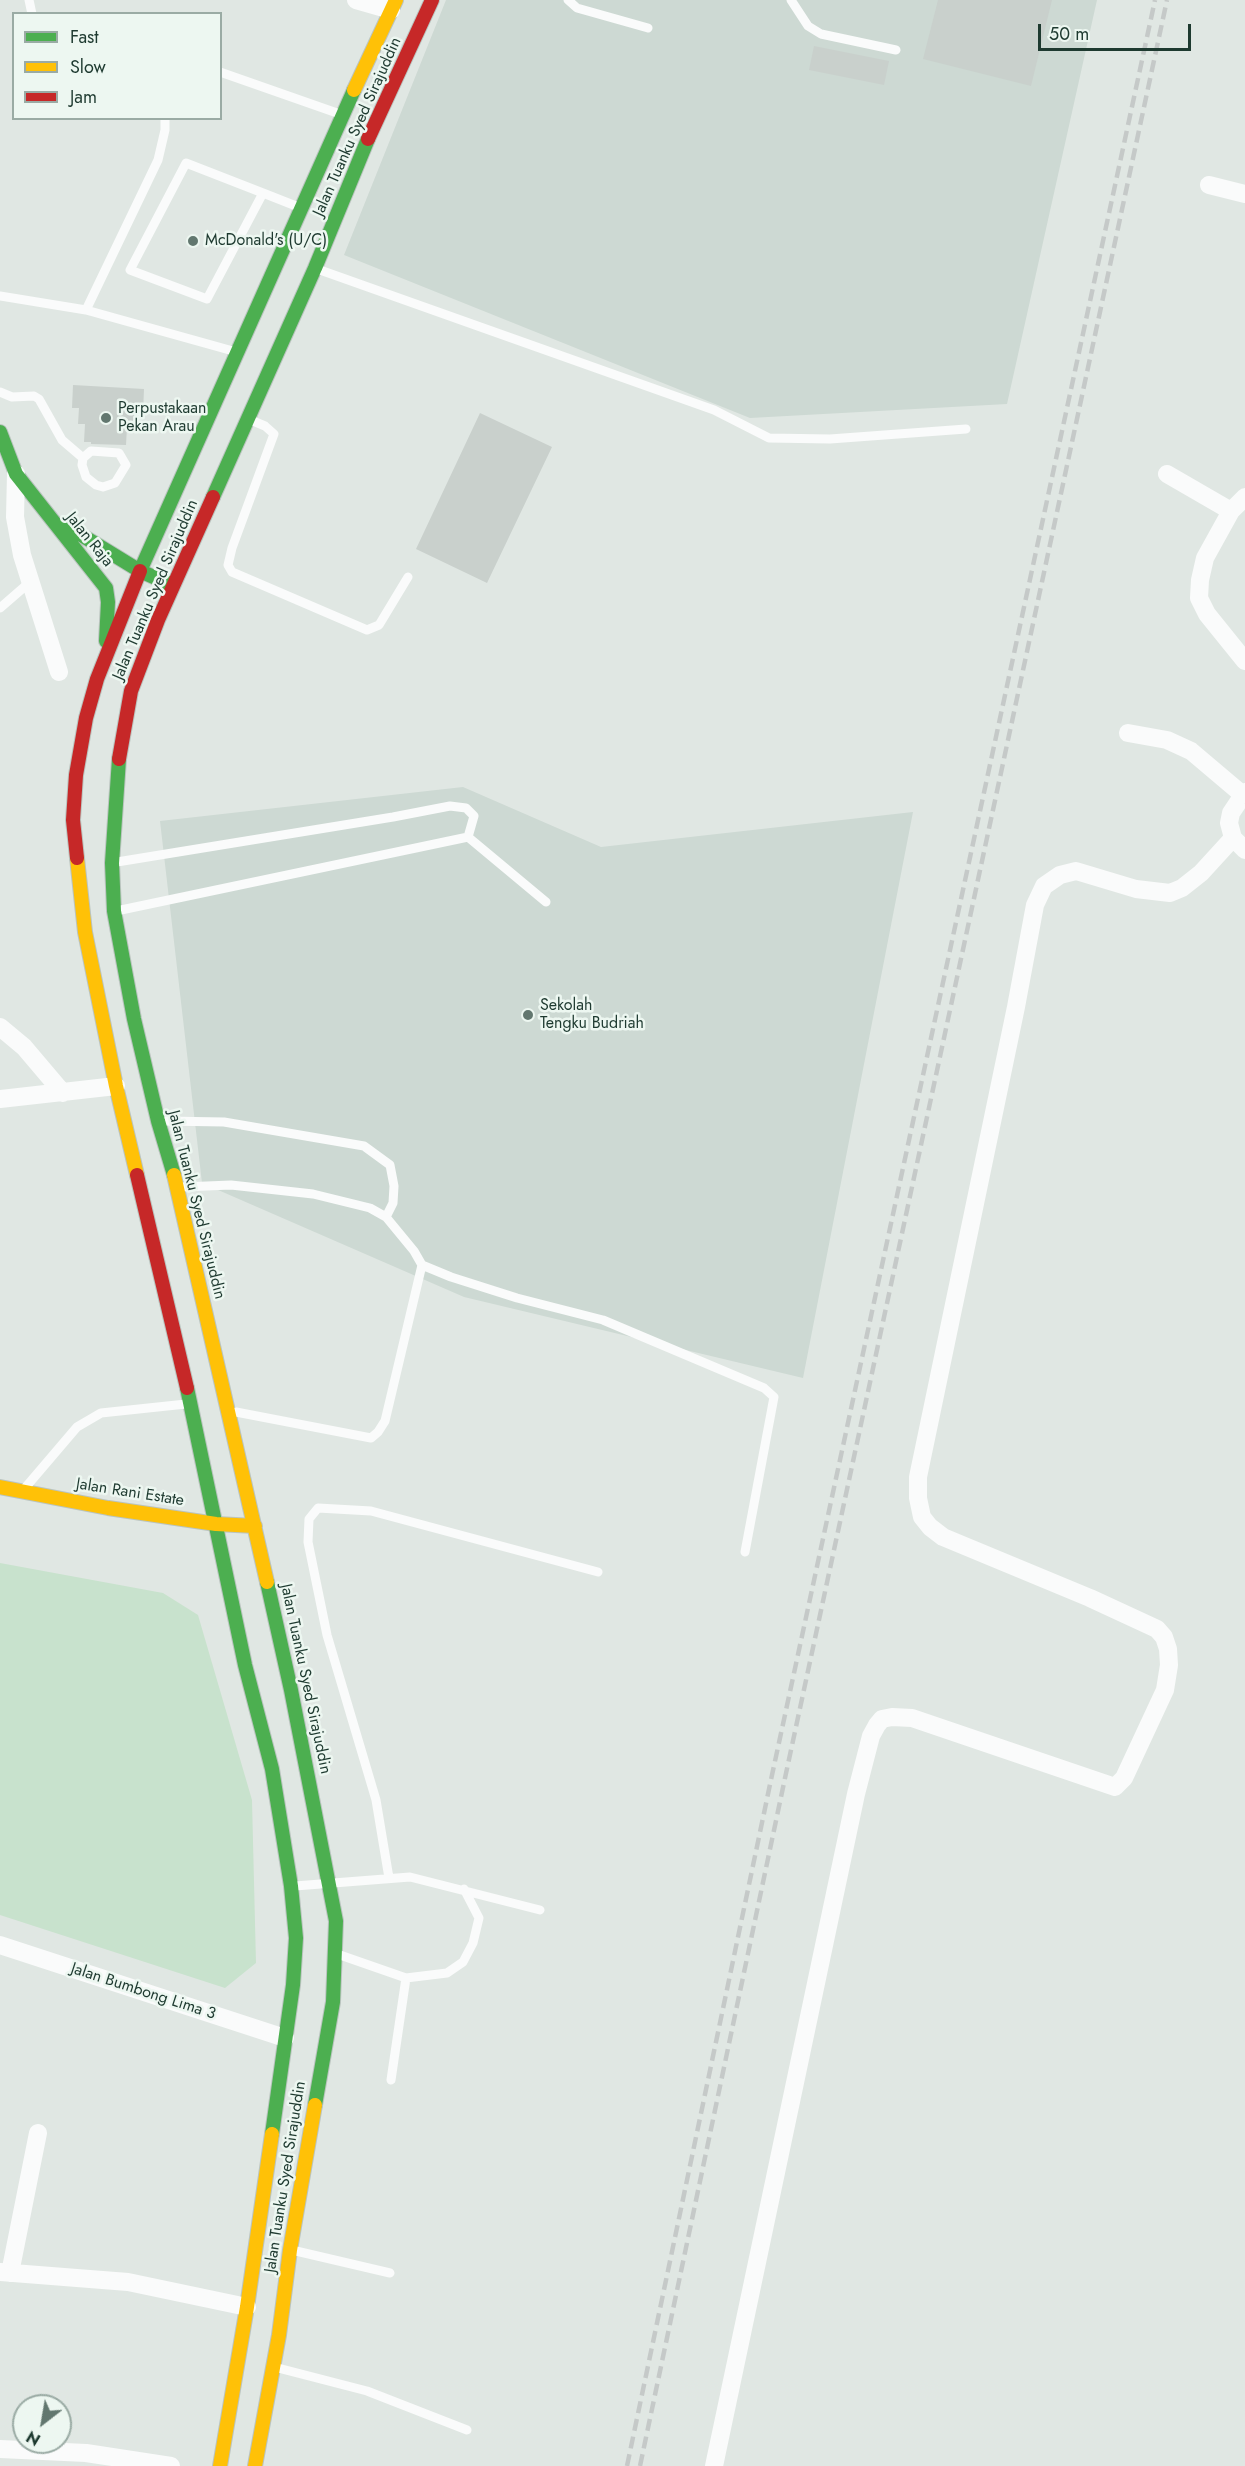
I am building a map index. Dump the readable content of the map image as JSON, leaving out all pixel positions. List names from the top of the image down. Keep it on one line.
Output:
{"streets":{"main road":["Jalan Tuanku Syed Sirajuddin","Jalan Raja","Jalan Rani Estate"],"street":["Jalan Bumbong Lima 3"]},"crossings":[["Jalan Tuanku Syed Sirajuddin","Jalan Raja"],["Jalan Tuanku Syed Sirajuddin","Jalan Rani Estate"],["Jalan Tuanku Syed Sirajuddin","Jalan Bumbong Lima 3"]],"places":["McDonald's (U/C)","Perpustakaan Pekan Arau","Sekolah Tengku Budriah"],"legend":["Fast","Slow","Jam"],"scale_bar":"50 m","north":"bottom left"}
